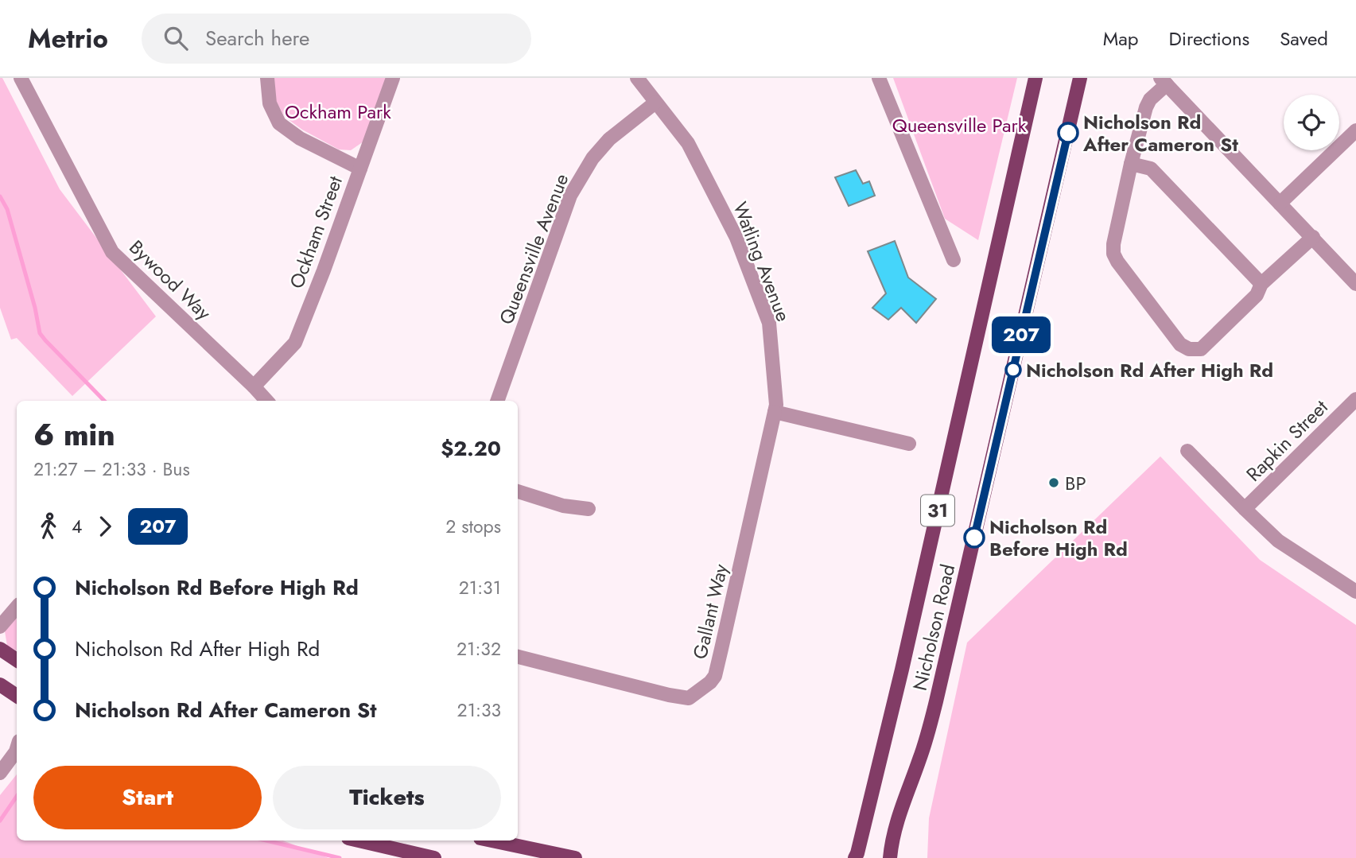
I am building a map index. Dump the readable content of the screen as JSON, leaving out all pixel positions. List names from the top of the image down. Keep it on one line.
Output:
{"streets":{"main road":["31","Nicholson Road"],"street":["Ockham Street","Queensville Avenue","Watling Avenue","Bywood Way","Rapkin Street","Gallant Way"]},"crossings":[["Ockham Street","Bywood Way"],["Queensville Avenue","Watling Avenue"],["Watling Avenue","Gallant Way"]],"parks":["Ockham Park","Queensville Park"],"places":["Nicholson Rd After Cameron St","Nicholson Rd After High Rd","BP","Nicholson Rd Before High Rd"],"lines":["bus line 207"],"page":{"header":"Metrio","search":"Search here","nav":["Map","Directions","Saved"],"on_map":"207","heading":["6 min","21:27 – 21:33 · Bus","$2.20"],"legs":["4","207","2 stops"],"list":[{"name":"Nicholson Rd Before High Rd","value":"21:31"},{"name":"Nicholson Rd After High Rd","value":"21:32"},{"name":"Nicholson Rd After Cameron St","value":"21:33"}],"buttons":["Start","Tickets"]}}
